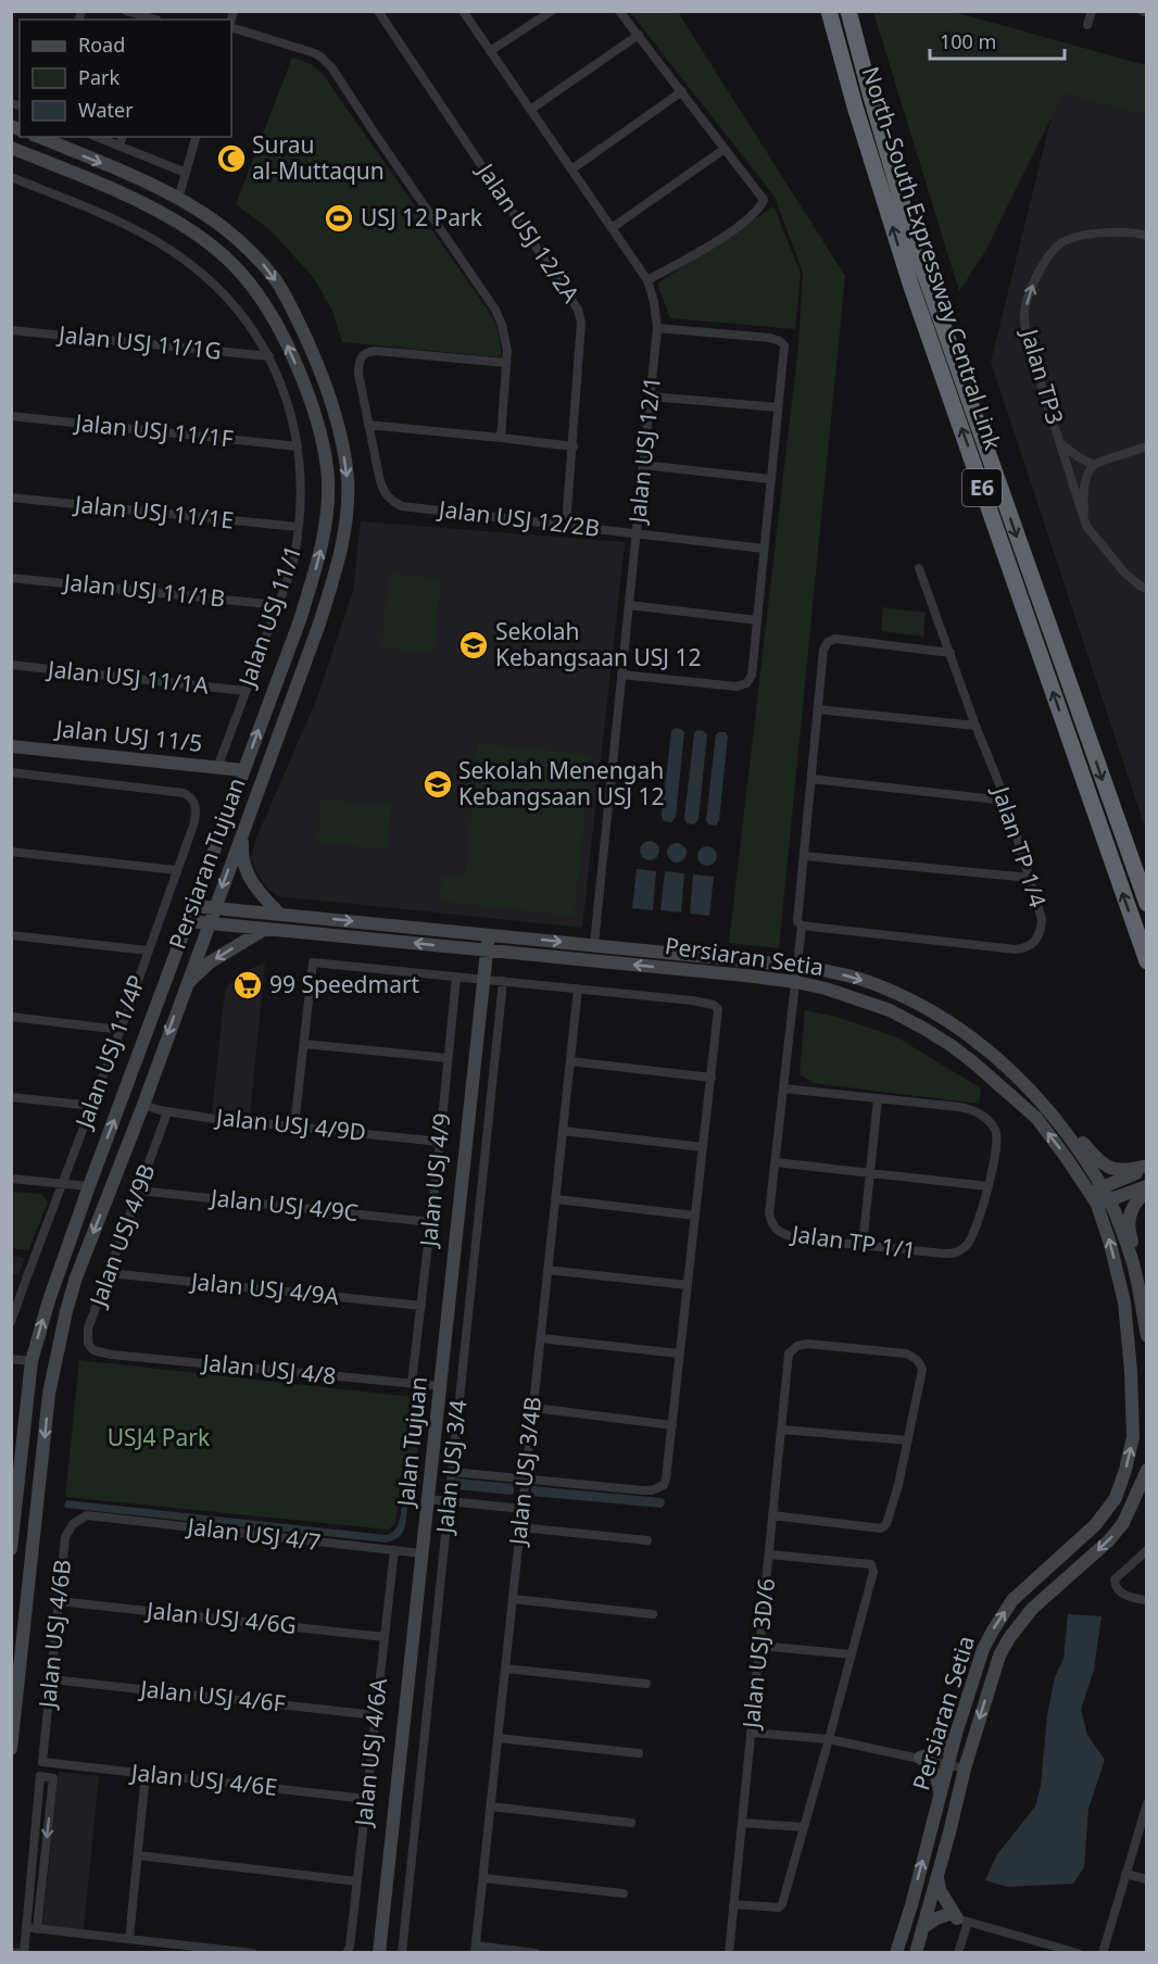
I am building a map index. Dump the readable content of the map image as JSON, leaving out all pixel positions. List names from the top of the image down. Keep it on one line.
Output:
{"streets":{"highway":["North–South Expressway Central Link","E6"],"main road":["Jalan USJ 11/5","Persiaran Tujuan","Persiaran Setia","Jalan Tujuan"],"street":["Jalan USJ 12/2A","Jalan USJ 11/1G","Jalan TP3","Jalan USJ 11/1F","Jalan USJ 12/1","Jalan USJ 11/1E","Jalan USJ 12/2B","Jalan USJ 11/1B","Jalan USJ 11/1","Jalan USJ 11/1A","Jalan TP 1/4","Jalan USJ 11/4P","Jalan USJ 4/9D","Jalan USJ 4/9","Jalan USJ 4/9C","Jalan USJ 4/9B","Jalan TP 1/1","Jalan USJ 4/9A","Jalan USJ 4/8","Jalan USJ 3/4","Jalan USJ 3/4B","Jalan USJ 4/7","Jalan USJ 4/6G","Jalan USJ 4/6B","Jalan USJ 3D/6","Jalan USJ 4/6F","Jalan USJ 4/6A","Jalan USJ 4/6E"]},"crossings":[["Jalan USJ 12/2A","Jalan USJ 12/2B"],["Jalan USJ 11/1G","Jalan USJ 11/1"],["Jalan USJ 11/1F","Jalan USJ 11/1"],["Jalan USJ 12/1","Jalan USJ 12/2B"],["Jalan USJ 12/1","Persiaran Setia"],["Jalan USJ 11/1E","Jalan USJ 11/1"],["Jalan USJ 11/1B","Jalan USJ 11/1"],["Jalan USJ 11/1","Jalan USJ 11/1A"],["Jalan USJ 11/1","Jalan USJ 11/5"],["Jalan USJ 11/5","Persiaran Tujuan"],["Persiaran Tujuan","Persiaran Setia"],["Persiaran Tujuan","Jalan USJ 4/9D"],["Persiaran Setia","Jalan TP 1/1"],["Persiaran Setia","Jalan Tujuan"],["Jalan USJ 4/9D","Jalan USJ 4/9"],["Jalan USJ 4/9D","Jalan USJ 4/9B"],["Jalan USJ 4/9","Jalan USJ 4/9C"],["Jalan USJ 4/9","Jalan USJ 4/9A"],["Jalan USJ 4/9","Jalan USJ 4/8"],["Jalan USJ 4/9C","Jalan USJ 4/9B"],["Jalan USJ 4/9B","Jalan USJ 4/9A"],["Jalan USJ 4/9B","Jalan USJ 4/8"],["Jalan USJ 4/8","Jalan Tujuan"],["Jalan Tujuan","Jalan USJ 4/7"],["Jalan USJ 4/7","Jalan USJ 4/6B"],["Jalan USJ 4/7","Jalan USJ 4/6A"],["Jalan USJ 4/6G","Jalan USJ 4/6B"],["Jalan USJ 4/6G","Jalan USJ 4/6A"],["Jalan USJ 4/6B","Jalan USJ 4/6F"],["Jalan USJ 4/6B","Jalan USJ 4/6E"],["Jalan USJ 4/6F","Jalan USJ 4/6A"],["Jalan USJ 4/6A","Jalan USJ 4/6E"]],"parks":["USJ4 Park"],"places":{"mosque":["Surau al-Muttaqun"],"sports":["USJ 12 Park"],"school or university":["Sekolah Kebangsaan USJ 12","Sekolah Menengah Kebangsaan USJ 12"],"supermarket":["99 Speedmart"]},"legend":["Road","Park","Water"],"scale_bar":"100 m"}
